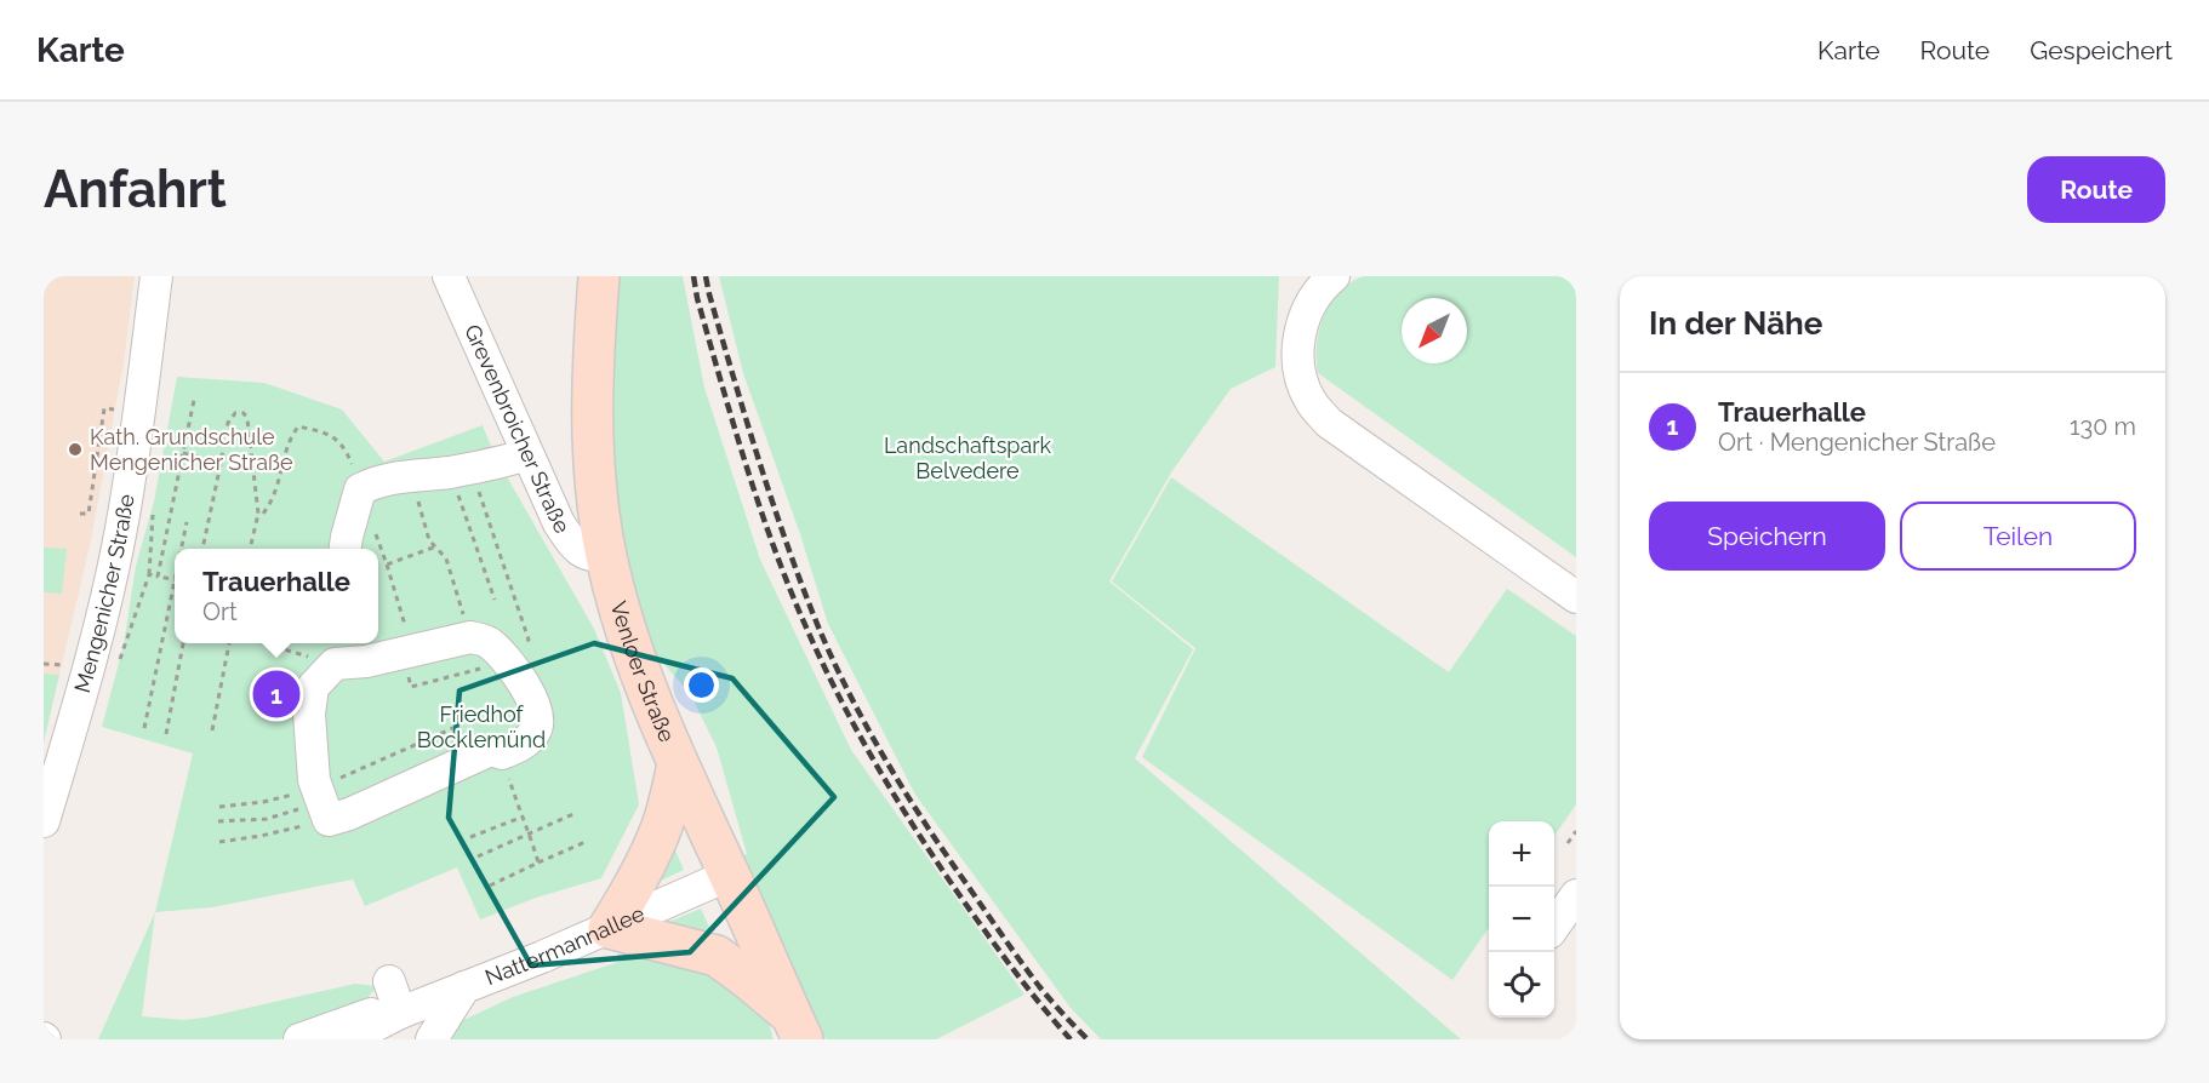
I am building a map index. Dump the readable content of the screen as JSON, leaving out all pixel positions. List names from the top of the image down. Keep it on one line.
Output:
{"streets":{"main road":["Venloer Straße"],"street":["Grevenbroicher Straße","Mengenicher Straße","Nattermannallee"]},"crossings":[["Grevenbroicher Straße","Venloer Straße"],["Venloer Straße","Nattermannallee"]],"parks":["Landschaftspark Belvedere","Friedhof Bocklemünd"],"places":["Kath. Grundschule Mengenicher Straße"],"north":"bottom left","page":{"header":"Karte","nav":["Karte","Route","Gespeichert"],"buttons":["Route",["Speichern","Teilen"]],"title":"Anfahrt","heading":"In der Nähe","list":[{"mark":"1","name":"Trauerhalle","note":"Ort · Mengenicher Straße","value":"130 m"}],"popup":["Trauerhalle","Ort"],"pins":"1","map_buttons":["+","−"]}}
